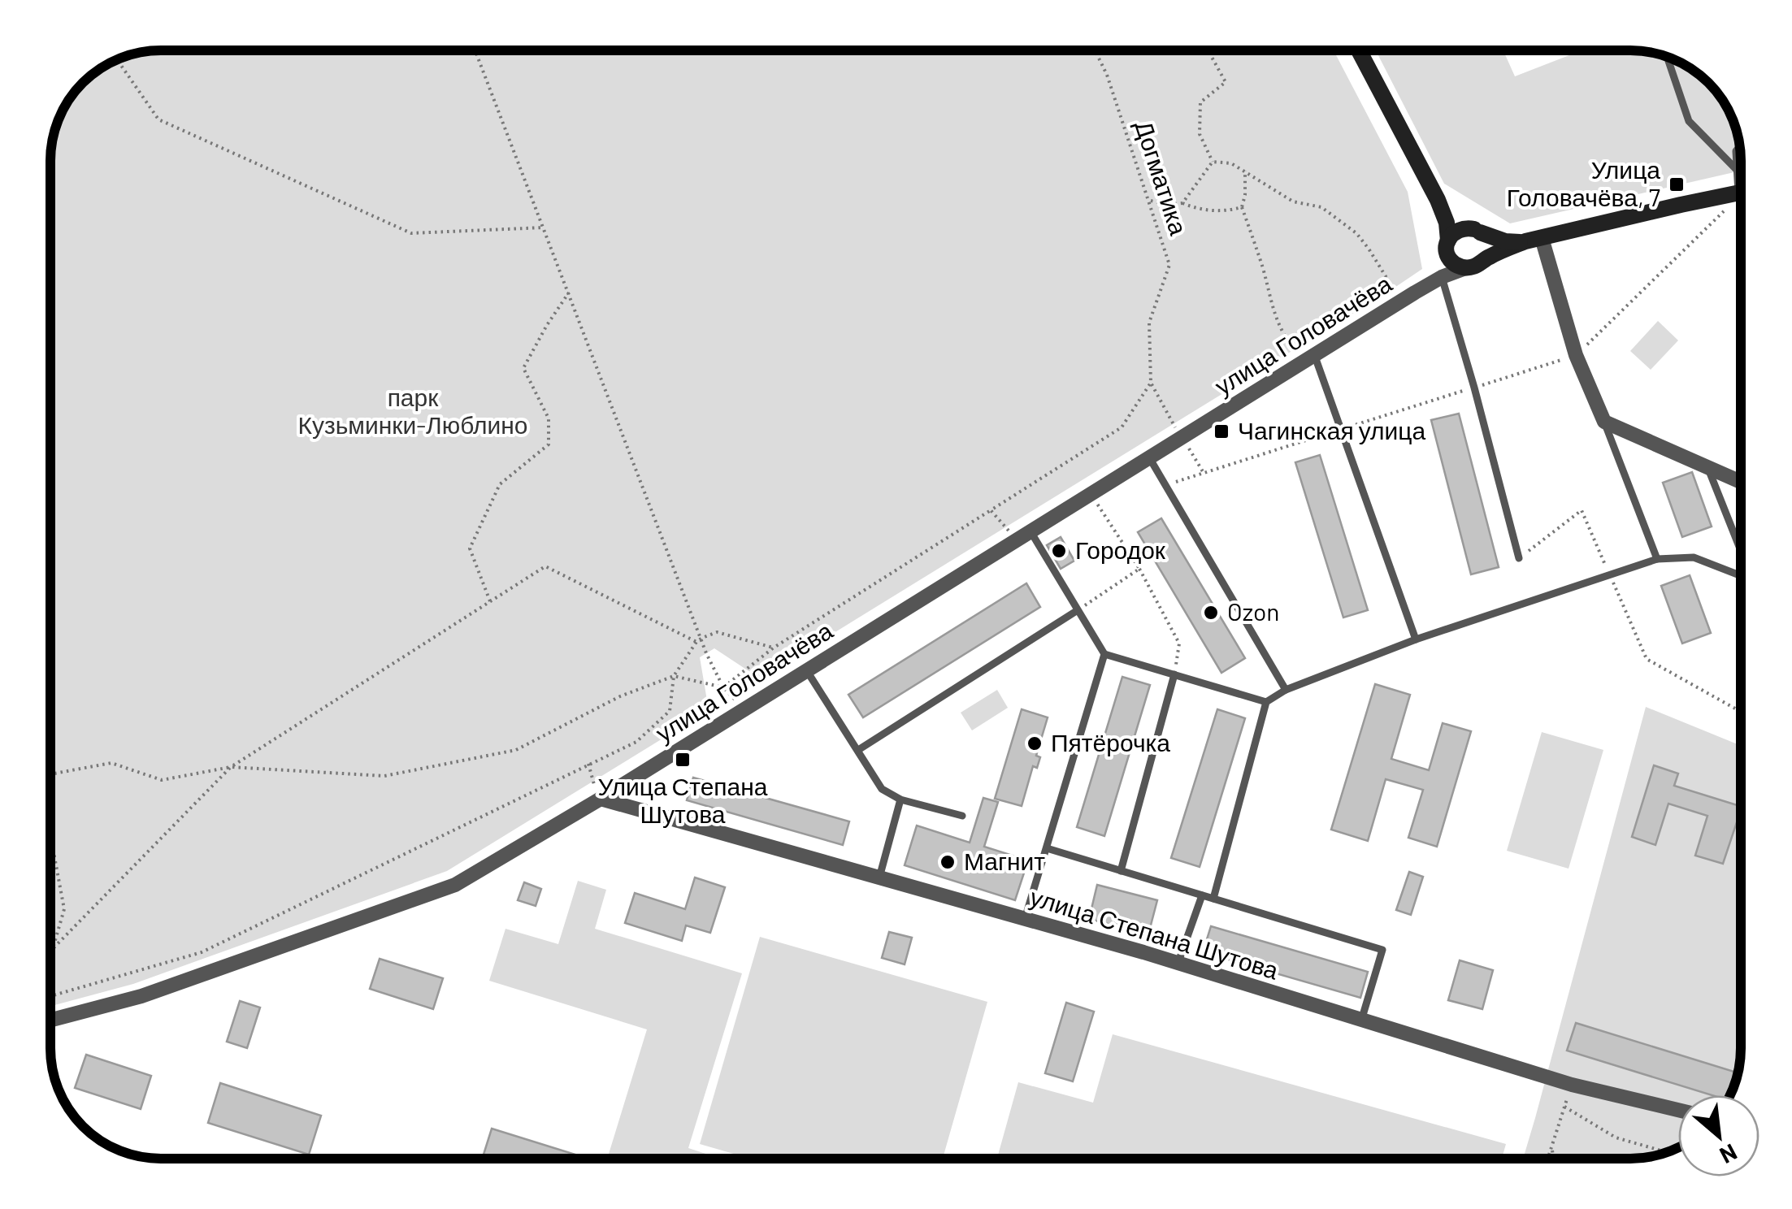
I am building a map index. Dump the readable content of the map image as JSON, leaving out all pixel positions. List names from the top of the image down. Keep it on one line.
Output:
{"streets":{"street":["улица Головачёва","улица Степана Шутова"],"path":["Догматика"]},"crossings":[["улица Головачёва","улица Степана Шутова"]],"parks":["парк Кузьминки-Люблино"],"places":{"transit":["Улица Головачёва, 7","Чагинская улица","Улица Степана Шутова"],"other":["Городок","Ozon","Пятёрочка","Магнит"]},"north":"bottom right"}
